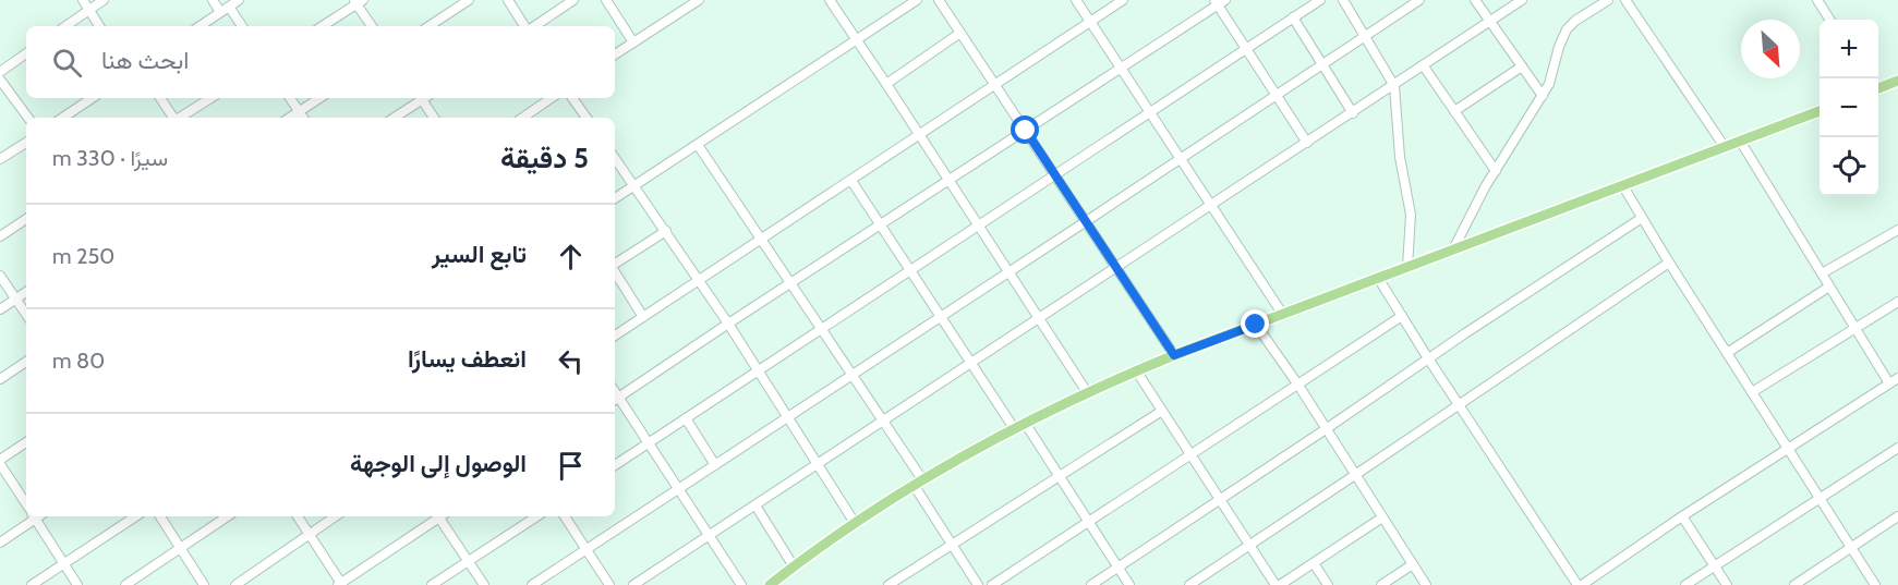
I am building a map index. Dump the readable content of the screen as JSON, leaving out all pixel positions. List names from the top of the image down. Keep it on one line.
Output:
{"north":"bottom right","page":{"map_buttons":["+","−"],"search":"ابحث هنا","heading":["5 دقيقة","سيرًا · 330 m"],"list":[["تابع السير","250 m"],["انعطف يسارًا","80 m"],"الوصول إلى الوجهة"]}}
